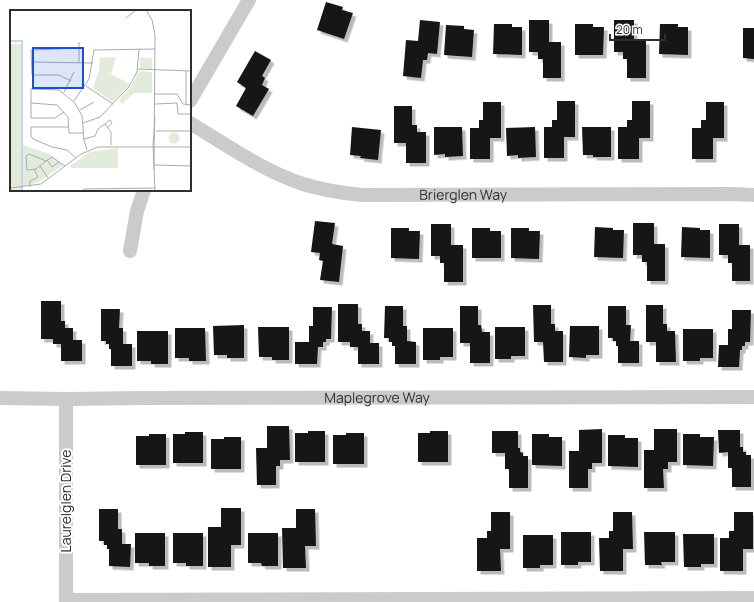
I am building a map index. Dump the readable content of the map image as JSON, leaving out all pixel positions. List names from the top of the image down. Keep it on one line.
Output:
{"streets":{"street":["Brierglen Way","Maplegrove Way","Laurelglen Drive"]},"crossings":[["Maplegrove Way","Laurelglen Drive"]],"scale_bar":"20 m"}
